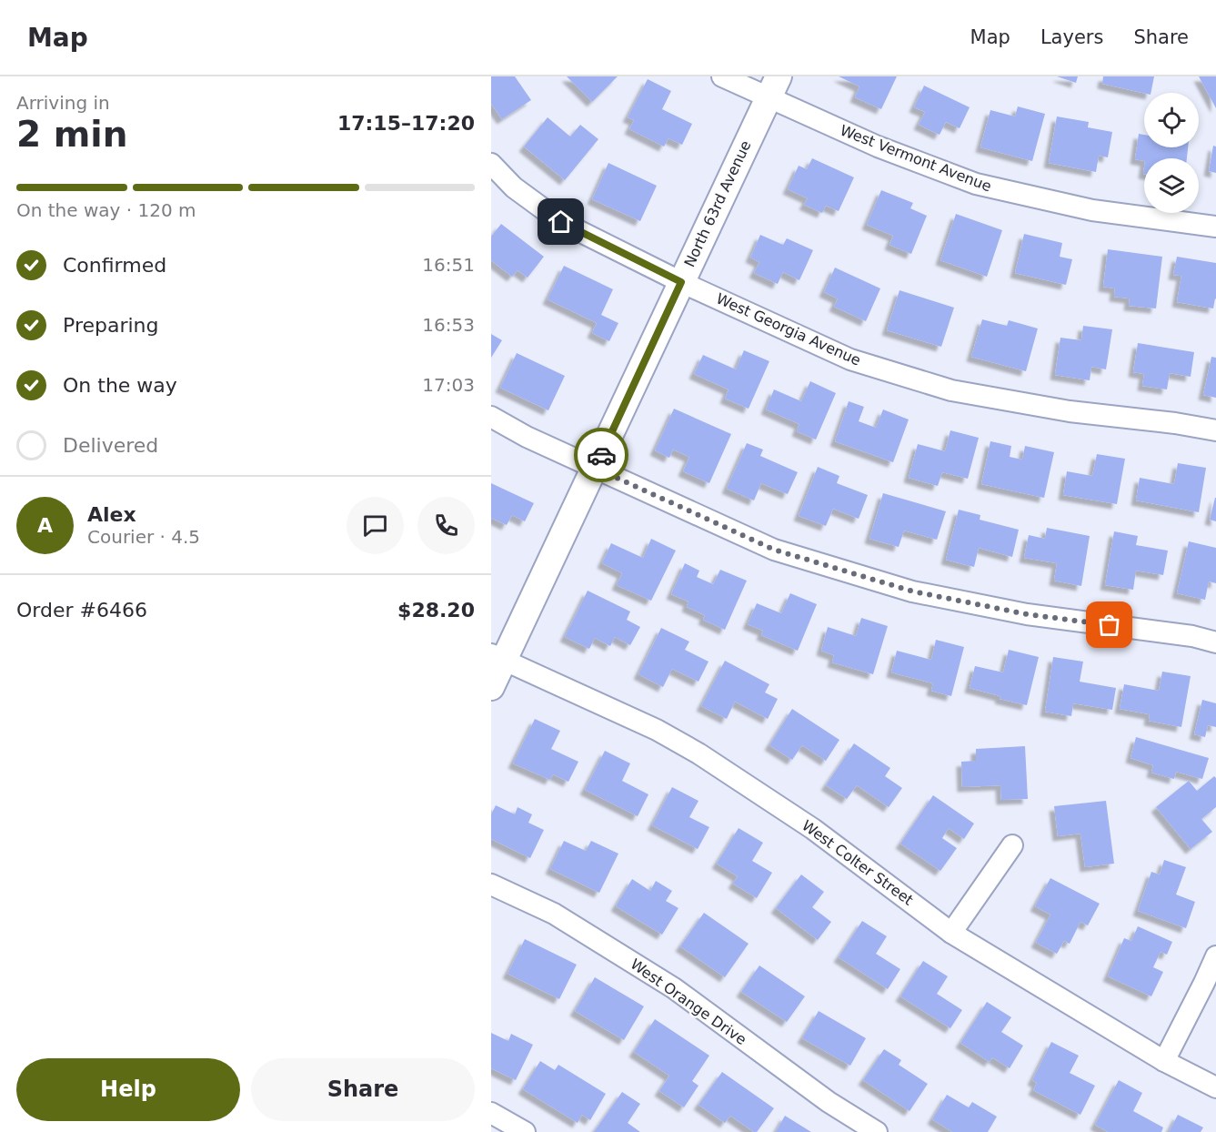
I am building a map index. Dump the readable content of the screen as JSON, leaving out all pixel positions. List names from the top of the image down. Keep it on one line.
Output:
{"streets":{"street":["West Vermont Avenue","North 63rd Avenue","West Georgia Avenue","West Colter Street","West Orange Drive"]},"crossings":[["West Vermont Avenue","North 63rd Avenue"],["North 63rd Avenue","West Georgia Avenue"],["North 63rd Avenue","West Colter Street"]],"page":{"header":"Map","nav":["Map","Layers","Share"],"heading":["2 min","Arriving in","17:15–17:20"],"panel":["Alex","Courier · 4.5","Order #6466","$28.20"],"bar":"On the way · 120 m","list":[["Confirmed","16:51"],["Preparing","16:53"],["On the way","17:03"],"Delivered"],"round":"A","buttons":["Help","Share"]}}
